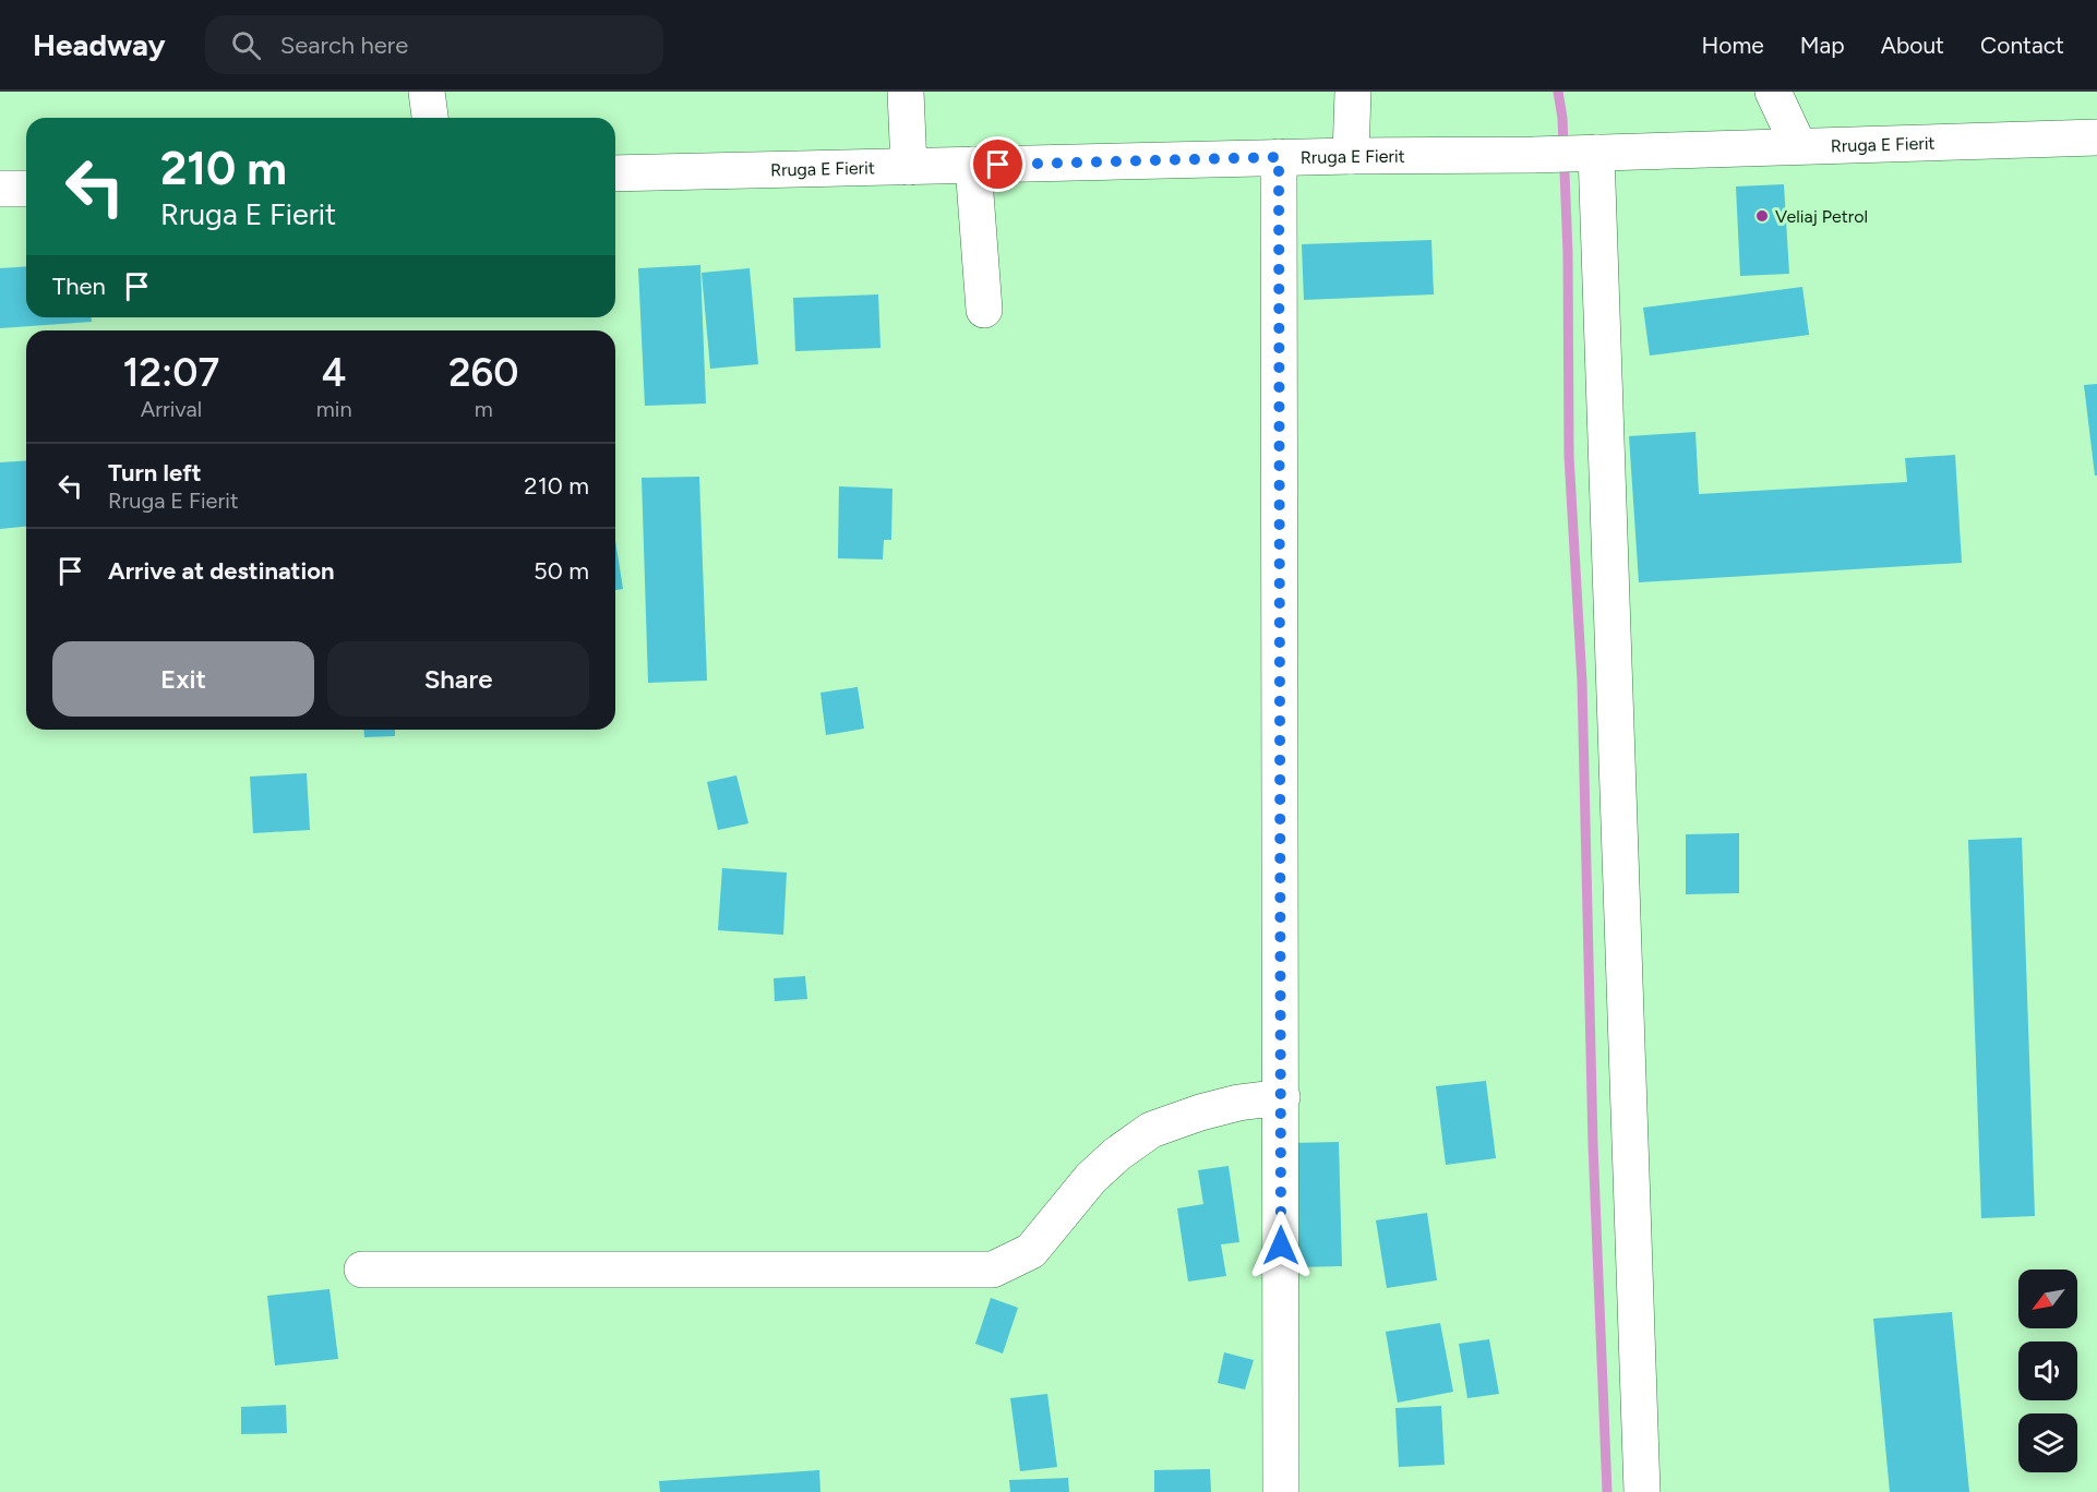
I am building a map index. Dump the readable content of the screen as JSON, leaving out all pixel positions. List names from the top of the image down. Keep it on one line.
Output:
{"streets":{"street":["Rruga E Fierit"]},"places":["Veliaj Petrol"],"north":"bottom left","page":{"header":"Headway","search":"Search here","nav":["Home","Map","About","Contact"],"turn":["210 m","Rruga E Fierit"],"then":"Then","eta":["12:07","Arrival","4","min","260","m"],"list":[{"name":"Turn left","note":"Rruga E Fierit","value":"210 m"},{"name":"Arrive at destination","value":"50 m"}],"buttons":["Exit","Share"]}}
